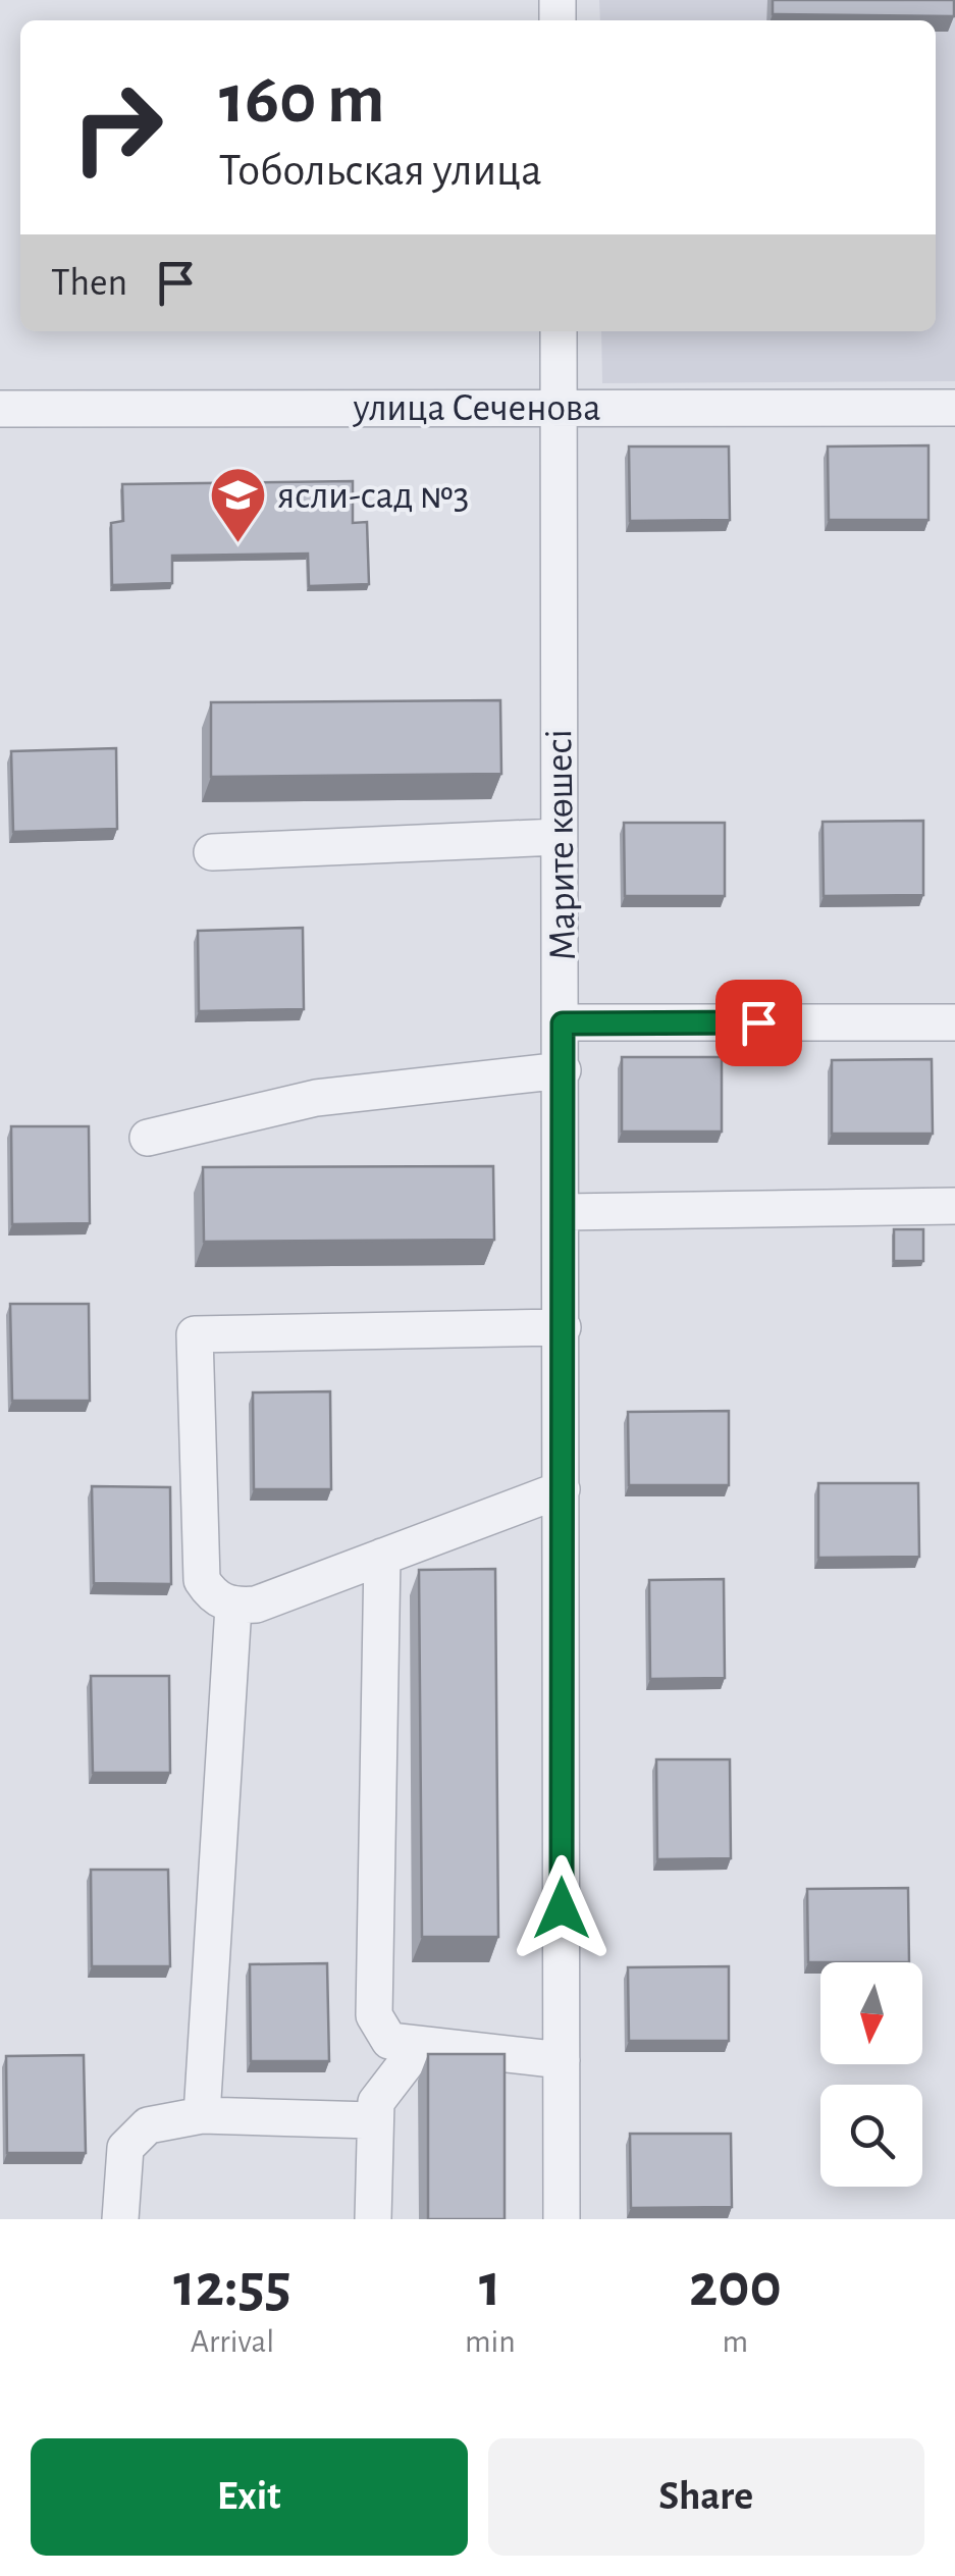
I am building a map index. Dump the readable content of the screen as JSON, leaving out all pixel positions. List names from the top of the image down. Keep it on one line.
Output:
{"streets":{"street":["улица Сеченова","Марите көшесі"]},"crossings":[["улица Сеченова","Марите көшесі"]],"places":{"school or university":["ясли-сад №3"]},"north":"bottom","page":{"turn":["160 m","Тобольская улица"],"then":"Then","eta":["12:55","Arrival","1","min","200","m"],"buttons":["Exit","Share"]}}
